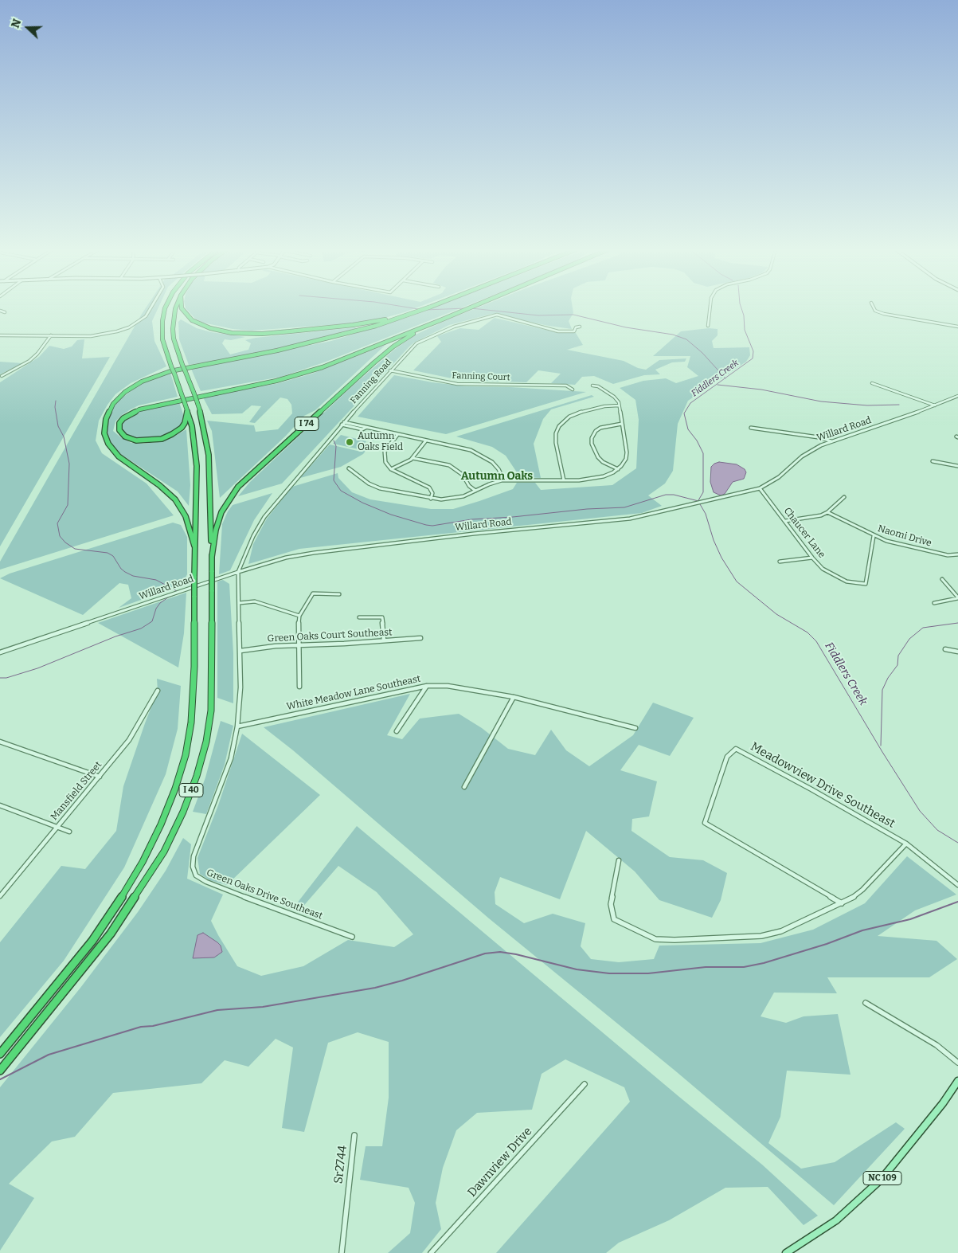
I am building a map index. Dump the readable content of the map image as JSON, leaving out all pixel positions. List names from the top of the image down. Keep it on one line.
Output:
{"streets":{"highway":["I 74","I 40"],"main road":["NC 109"],"street":["Fanning Court","Fanning Road","Willard Road","Chaucer Lane","Naomi Drive","Green Oaks Court Southeast","White Meadow Lane Southeast","Meadowview Drive Southeast","Mansfield Street","Green Oaks Drive Southeast","Dawnview Drive","Sr2744"]},"crossings":[["Fanning Court","Fanning Road"],["Fanning Road","Willard Road"],["Fanning Road","Green Oaks Drive Southeast"],["I 74","I 40"],["Willard Road","Chaucer Lane"],["Willard Road","Green Oaks Drive Southeast"],["Chaucer Lane","Naomi Drive"],["Green Oaks Court Southeast","Green Oaks Drive Southeast"],["White Meadow Lane Southeast","Green Oaks Drive Southeast"]],"districts":["Autumn Oaks"],"water":["Fiddlers Creek"],"places":["Autumn Oaks Field"],"north":"left"}
